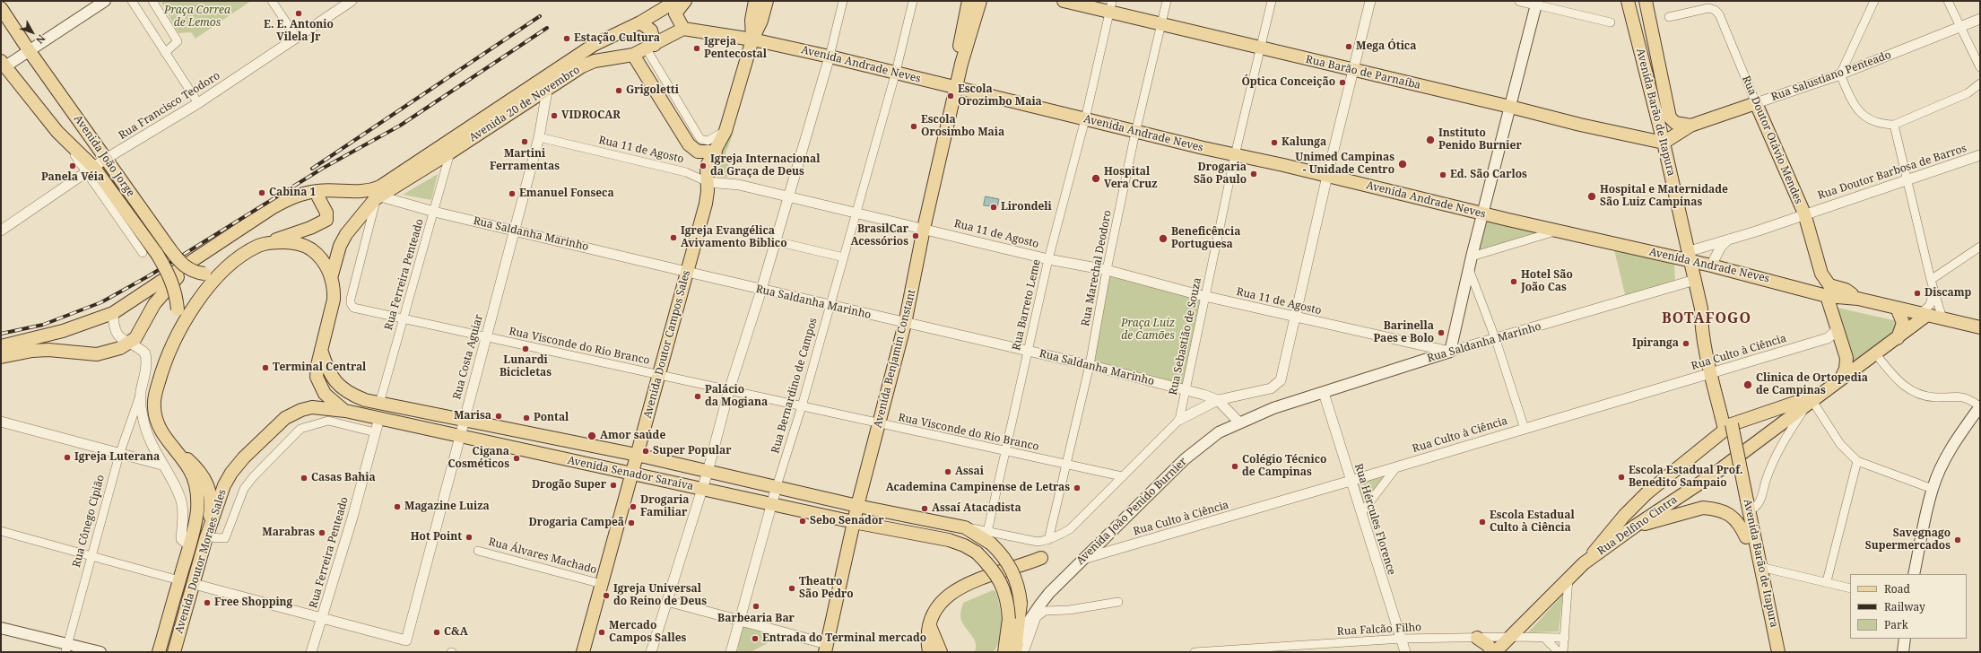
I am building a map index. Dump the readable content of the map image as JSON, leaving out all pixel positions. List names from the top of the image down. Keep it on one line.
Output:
{"streets":{"main road":["Avenida Andrade Neves","Rua Barão de Parnaíba","Rua Salustiano Penteado","Avenida 20 de Novembro","Avenida Barão de Itapura","Rua Doutor Otávio Mendes","Avenida João Jorge","Rua Saldanha Marinho","Avenida Doutor Campos Sales","Avenida Benjamin Constant","Avenida Senador Saraiva","Avenida João Penido Burnier","Rua Delfino Cintra","Avenida Doutor Moraes Sales"],"street":["Rua Francisco Teodoro","Rua 11 de Agosto","Rua Doutor Barbosa de Barros","Rua Marechal Deodoro","Rua Ferreira Penteado","Rua Barreto Leme","Rua Sebastião de Souza","Rua Visconde do Rio Branco","Rua Culto à Ciência","Rua Costa Aguiar","Rua Bernardino de Campos","Rua Hércules Florence","Rua Cônego Cipião","Rua Álvares Machado","Rua Falcão Filho"]},"crossings":[["Avenida Andrade Neves","Avenida 20 de Novembro"],["Avenida Andrade Neves","Avenida Barão de Itapura"],["Avenida Andrade Neves","Rua Doutor Otávio Mendes"],["Avenida Andrade Neves","Rua Doutor Barbosa de Barros"],["Avenida Andrade Neves","Rua Marechal Deodoro"],["Avenida Andrade Neves","Rua Barreto Leme"],["Avenida Andrade Neves","Rua Sebastião de Souza"],["Avenida Andrade Neves","Avenida Doutor Campos Sales"],["Avenida Andrade Neves","Avenida Benjamin Constant"],["Avenida Andrade Neves","Rua Bernardino de Campos"],["Avenida Andrade Neves","Rua Delfino Cintra"],["Rua Barão de Parnaíba","Rua Salustiano Penteado"],["Rua Barão de Parnaíba","Avenida Barão de Itapura"],["Rua Barão de Parnaíba","Rua Marechal Deodoro"],["Rua Barão de Parnaíba","Rua Barreto Leme"],["Rua Barão de Parnaíba","Rua Sebastião de Souza"],["Rua Salustiano Penteado","Avenida Barão de Itapura"],["Rua Salustiano Penteado","Rua Doutor Otávio Mendes"],["Avenida 20 de Novembro","Rua Saldanha Marinho"],["Avenida 20 de Novembro","Rua Ferreira Penteado"],["Avenida 20 de Novembro","Rua Visconde do Rio Branco"],["Avenida 20 de Novembro","Rua Costa Aguiar"],["Rua Francisco Teodoro","Avenida João Jorge"],["Avenida Barão de Itapura","Rua Doutor Barbosa de Barros"],["Avenida Barão de Itapura","Rua Saldanha Marinho"],["Avenida Barão de Itapura","Rua Culto à Ciência"],["Rua Doutor Otávio Mendes","Rua Doutor Barbosa de Barros"],["Rua 11 de Agosto","Rua Saldanha Marinho"],["Rua 11 de Agosto","Rua Marechal Deodoro"],["Rua 11 de Agosto","Rua Barreto Leme"],["Rua 11 de Agosto","Rua Sebastião de Souza"],["Rua 11 de Agosto","Avenida Doutor Campos Sales"],["Rua 11 de Agosto","Rua Costa Aguiar"],["Rua 11 de Agosto","Avenida Benjamin Constant"],["Rua 11 de Agosto","Rua Bernardino de Campos"],["Avenida João Jorge","Avenida Doutor Moraes Sales"],["Rua Saldanha Marinho","Rua Marechal Deodoro"],["Rua Saldanha Marinho","Rua Ferreira Penteado"],["Rua Saldanha Marinho","Rua Barreto Leme"],["Rua Saldanha Marinho","Rua Sebastião de Souza"],["Rua Saldanha Marinho","Avenida Doutor Campos Sales"],["Rua Saldanha Marinho","Rua Visconde do Rio Branco"],["Rua Saldanha Marinho","Rua Costa Aguiar"],["Rua Saldanha Marinho","Avenida Benjamin Constant"],["Rua Saldanha Marinho","Rua Bernardino de Campos"],["Rua Saldanha Marinho","Avenida João Penido Burnier"],["Rua Saldanha Marinho","Rua Hércules Florence"],["Rua Marechal Deodoro","Rua Visconde do Rio Branco"],["Rua Ferreira Penteado","Rua Visconde do Rio Branco"],["Rua Ferreira Penteado","Rua Costa Aguiar"],["Rua Ferreira Penteado","Avenida Senador Saraiva"],["Rua Barreto Leme","Rua Visconde do Rio Branco"],["Rua Barreto Leme","Avenida Senador Saraiva"],["Avenida Doutor Campos Sales","Rua Visconde do Rio Branco"],["Avenida Doutor Campos Sales","Avenida Senador Saraiva"],["Avenida Doutor Campos Sales","Rua Álvares Machado"],["Rua Visconde do Rio Branco","Rua Costa Aguiar"],["Rua Visconde do Rio Branco","Avenida Benjamin Constant"],["Rua Visconde do Rio Branco","Rua Bernardino de Campos"],["Rua Culto à Ciência","Avenida João Penido Burnier"],["Rua Culto à Ciência","Rua Hércules Florence"],["Rua Costa Aguiar","Avenida Senador Saraiva"],["Avenida Benjamin Constant","Avenida Senador Saraiva"],["Rua Bernardino de Campos","Avenida Senador Saraiva"],["Avenida Senador Saraiva","Avenida João Penido Burnier"],["Avenida Senador Saraiva","Avenida Doutor Moraes Sales"],["Rua Hércules Florence","Rua Falcão Filho"]],"districts":["BOTAFOGO"],"parks":["Praça Correa de Lemos","Praça Luiz de Camões"],"places":["E. E. Antonio Vilela Jr","Estação Cultura","Mega Ótica","Igreja Pentecostal","Óptica Conceição","Grigoletti","Escola Orozimbo Maia","VIDROCAR","Escola Orosimbo Maia","Instituto Penido Burnier","Martini Ferramentas","Kalunga","Unimed Campinas - Unidade Centro","Panela Véia","Igreja Internacional da Graça de Deus","Drogaria São Paulo","Ed. São Carlos","Hospital Vera Cruz","Cabina 1","Emanuel Fonseca","Hospital e Maternidade São Luiz Campinas","Lirondeli","BrasilCar Acessórios","Igreja Evangélica Avivamento Biblico","Beneficência Portuguesa","Hotel São João Cas","Discamp","Barinella Paes e Bolo","Ipiranga","Lunardi Bicicletas","Terminal Central","Clinica de Ortopedia de Campinas","Palácio da Mogiana","Marisa","Pontal","Amor saúde","Super Popular","Igreja Luterana","Cigana Cosméticos","Colégio Técnico de Campinas","Assai","Escola Estadual Prof. Benedito Sampaio","Casas Bahia","Drogão Super","Academina Campinense de Letras","Magazine Luiza","Drogaria Familiar","Assaí Atacadista","Sebo Senador","Escola Estadual Culto à Ciência","Drogaria Campeã","Marabras","Hot Point","Savegnago Supermercados","Theatro São Pedro","Igreja Universal do Reino de Deus","Free Shopping","Barbearia Bar","C&A","Mercado Campos Salles","Entrada do Terminal mercado"],"legend":["Road","Railway","Park"],"north":"bottom right"}
